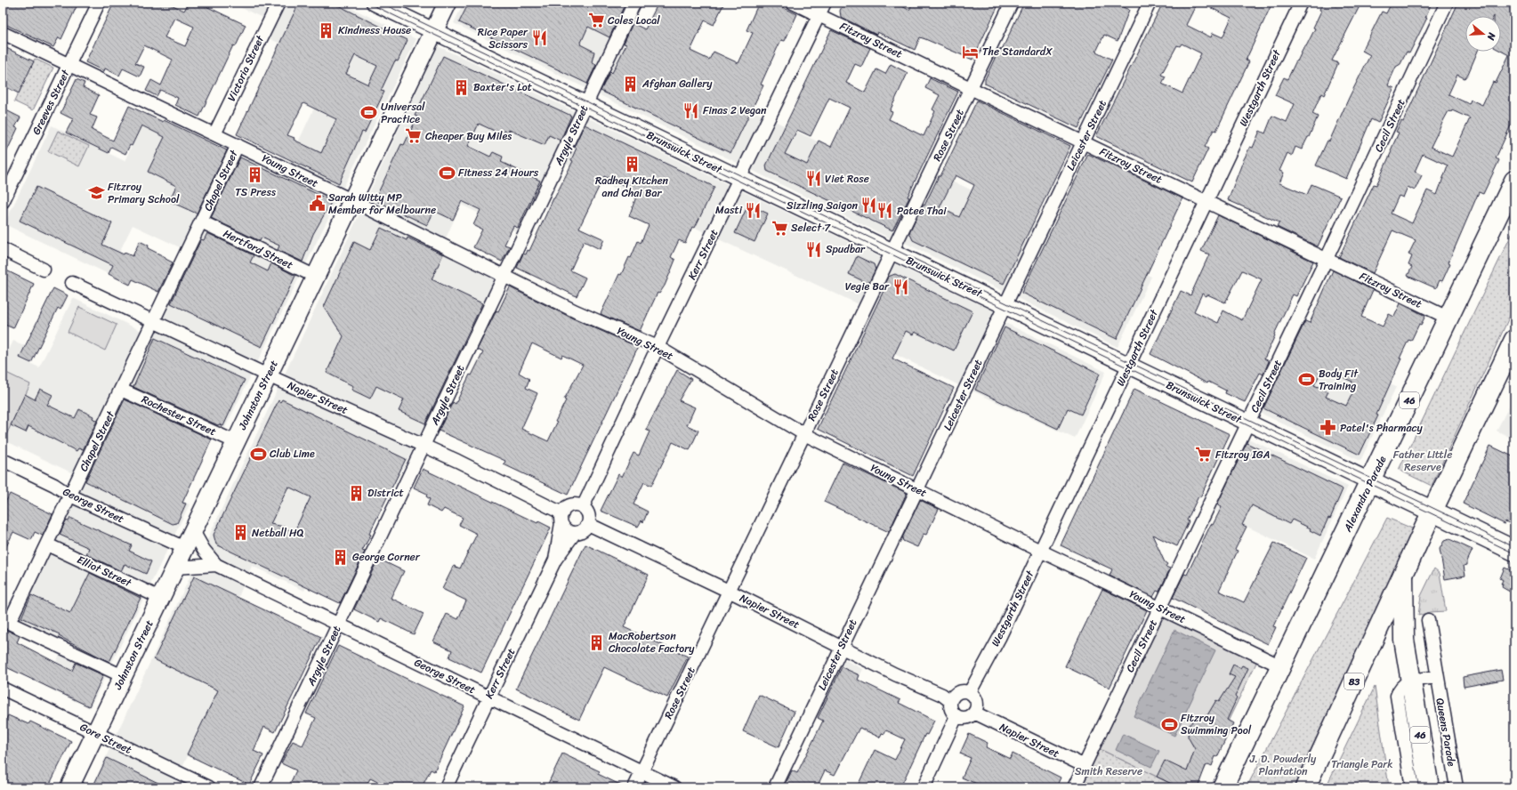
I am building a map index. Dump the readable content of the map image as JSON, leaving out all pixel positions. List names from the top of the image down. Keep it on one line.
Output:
{"streets":{"main road":["Brunswick Street","Johnston Street","46","Alexandra Parade","83"],"street":["Fitzroy Street","Victoria Street","Westgarth Street","Greeves Street","Cecil Street","Argyle Street","Rose Street","Leicester Street","Young Street","Chapel Street","Hertford Street","Kerr Street","Napier Street","Rochester Street","George Street","Elliot Street","Queens Parade","Gore Street"]},"crossings":[["Fitzroy Street","Westgarth Street"],["Fitzroy Street","Cecil Street"],["Fitzroy Street","Rose Street"],["Fitzroy Street","Leicester Street"],["Fitzroy Street","Kerr Street"],["Fitzroy Street","Alexandra Parade"],["Victoria Street","Young Street"],["Westgarth Street","Brunswick Street"],["Westgarth Street","Young Street"],["Westgarth Street","Napier Street"],["Greeves Street","Young Street"],["Cecil Street","Brunswick Street"],["Cecil Street","Young Street"],["Cecil Street","Napier Street"],["Argyle Street","Brunswick Street"],["Argyle Street","Young Street"],["Argyle Street","Napier Street"],["Argyle Street","George Street"],["Rose Street","Brunswick Street"],["Rose Street","Young Street"],["Rose Street","Napier Street"],["Rose Street","George Street"],["Leicester Street","Brunswick Street"],["Leicester Street","Young Street"],["Leicester Street","Napier Street"],["Brunswick Street","Kerr Street"],["Brunswick Street","Johnston Street"],["Brunswick Street","46"],["Brunswick Street","Alexandra Parade"],["Young Street","Chapel Street"],["Young Street","Kerr Street"],["Young Street","Johnston Street"],["Young Street","Alexandra Parade"],["Chapel Street","Hertford Street"],["Chapel Street","Johnston Street"],["Chapel Street","Napier Street"],["Chapel Street","Rochester Street"],["Chapel Street","George Street"],["Chapel Street","Elliot Street"],["Hertford Street","Johnston Street"],["Kerr Street","Napier Street"],["Kerr Street","George Street"],["Johnston Street","Napier Street"],["Johnston Street","Rochester Street"],["Johnston Street","George Street"],["Johnston Street","Elliot Street"],["Johnston Street","Gore Street"],["46","83"]],"parks":["Father Little Reserve","J. D. Powderly Plantation","Triangle Park","Smith Reserve"],"places":{"supermarket":["Coles Local","Cheaper Buy Miles","Select 7","Fitzroy IGA"],"building":["Kindness House","Afghan Gallery","Baxter's Lot","Radhey Kitchen and Chai Bar","TS Press","District","Netball HQ","George Corner","MacRobertson Chocolate Factory"],"restaurant":["Rice Paper Scissors","Finas 2 Vegan","Viet Rose","Sizzling Saigon","Masti","Patee Thai","Spudbar","Vegie Bar"],"hotel":["The StandardX"],"sports":["Universal Practice","Fitness 24 Hours","Body Fit Training","Club Lime","Fitzroy Swimming Pool"],"school or university":["Fitzroy Primary School"],"public building":["Sarah Witty MP Member for Melbourne"],"pharmacy":["Patel's Pharmacy"]},"north":"right"}
